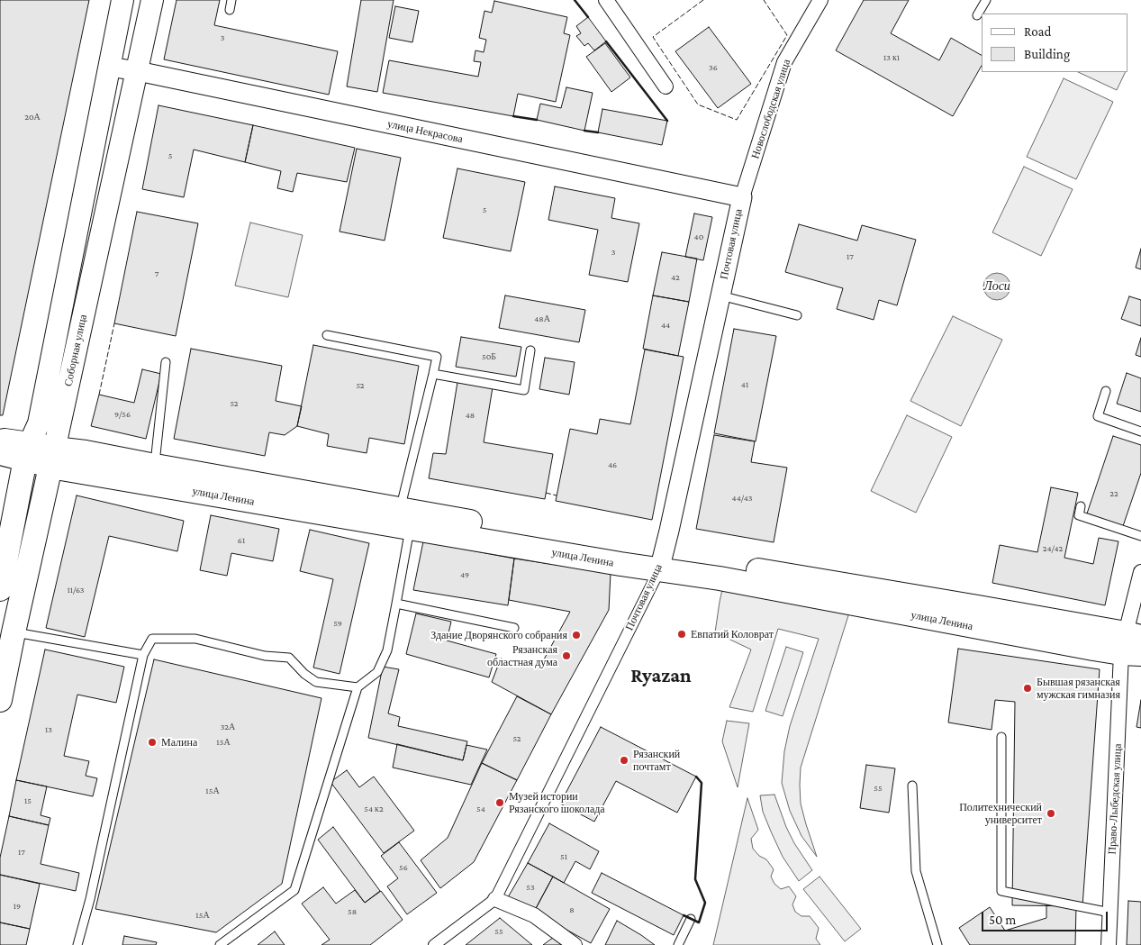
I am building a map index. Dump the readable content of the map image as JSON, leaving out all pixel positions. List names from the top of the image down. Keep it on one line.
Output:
{"streets":{"main road":["Соборная улица","улица Ленина"],"street":["Новослободская улица","улица Некрасова","Почтовая улица","Право-Лыбедская улица"]},"crossings":[["Новослободская улица","улица Некрасова"],["Новослободская улица","Почтовая улица"],["улица Некрасова","Почтовая улица"],["улица Некрасова","Соборная улица"],["Почтовая улица","улица Ленина"],["Соборная улица","улица Ленина"],["улица Ленина","Право-Лыбедская улица"]],"districts":["Ryazan"],"water":["Лоси"],"places":["Евпатий Коловрат","Здание Дворянского собрания","Рязанская областная дума","Бывшая рязанская мужская гимназия","Малина","Рязанский почтамт","Музей истории Рязанского шоколада","Политехнический университет"],"house_numbers":["3","13 к1","36","20А","5","5","40","3","17","7","42","48А","44","50Б","41","52","52","9/56","48","46","22","44/43","61","24/42","49","11/63","59","32А","13","52","15А","55","15А","15","54 к2","54","17","51","56","53","19","8","58","15А","55"],"legend":["Road","Building"],"scale_bar":"50 m"}
